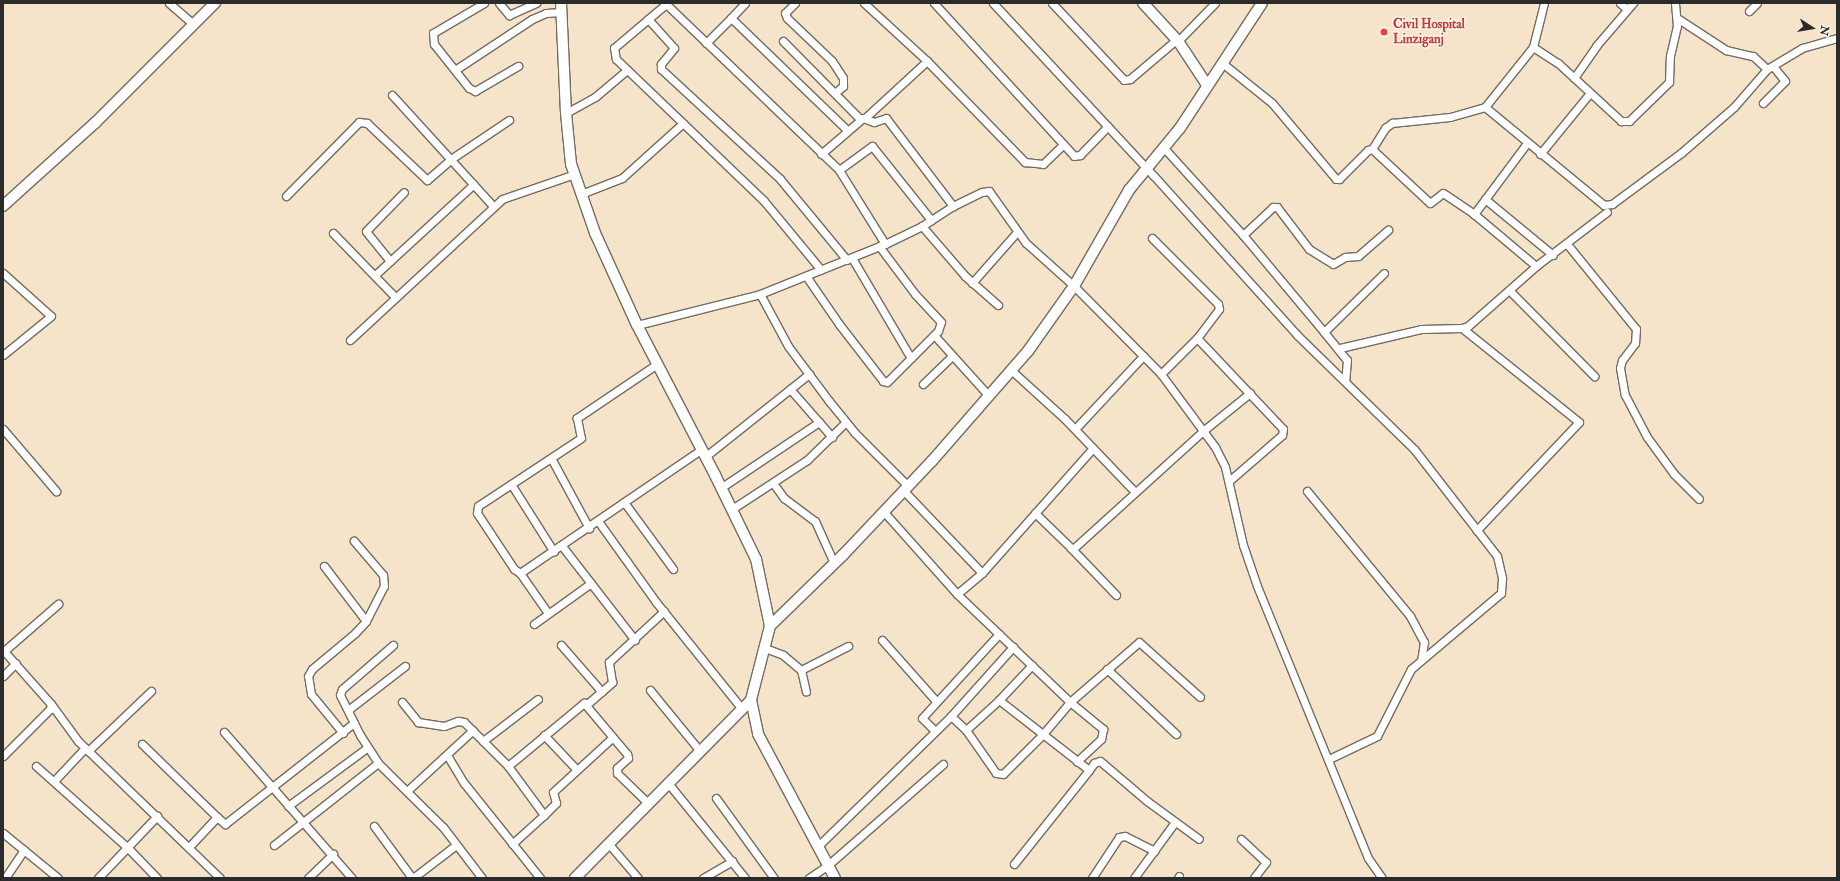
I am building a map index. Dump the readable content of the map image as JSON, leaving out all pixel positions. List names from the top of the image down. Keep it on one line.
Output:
{"places":["Civil Hospital Linziganj"],"north":"right"}
